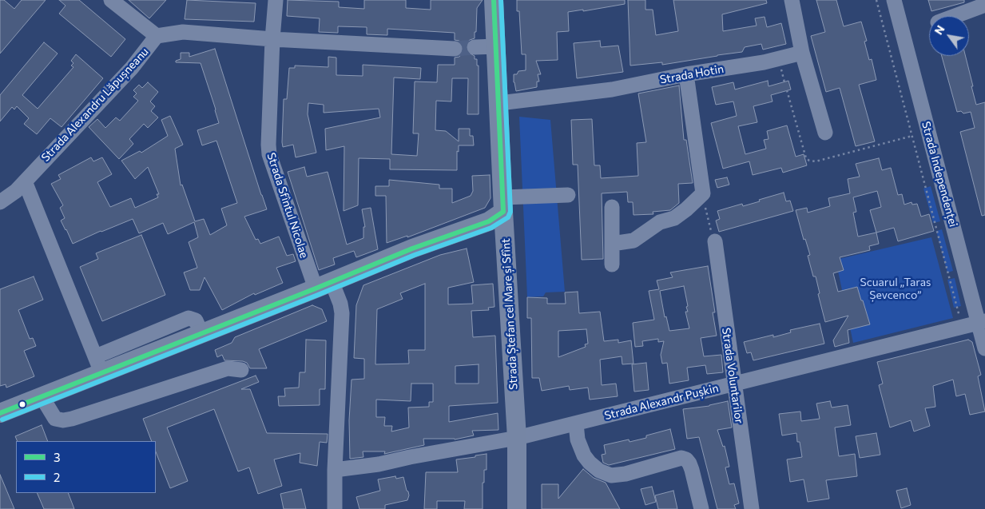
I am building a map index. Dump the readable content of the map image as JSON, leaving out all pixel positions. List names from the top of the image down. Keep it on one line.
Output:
{"streets":{"main road":["Strada Ștefan cel Mare și Sfînt"],"street":["Strada Hotin","Strada Alexandru Lăpușneanu","Strada Independenței","Strada Sfîntul Nicolae","Strada Voluntarilor","Strada Alexandr Pușkin"]},"crossings":[["Strada Hotin","Strada Ștefan cel Mare și Sfînt"],["Strada Independenței","Strada Alexandr Pușkin"],["Strada Sfîntul Nicolae","Strada Alexandr Pușkin"],["Strada Ștefan cel Mare și Sfînt","Strada Alexandr Pușkin"],["Strada Voluntarilor","Strada Alexandr Pușkin"]],"parks":["Scuarul „Taras Șevcenco”"],"lines":["transit line 3","transit line 2"],"legend":["3","2"],"north":"top left"}
